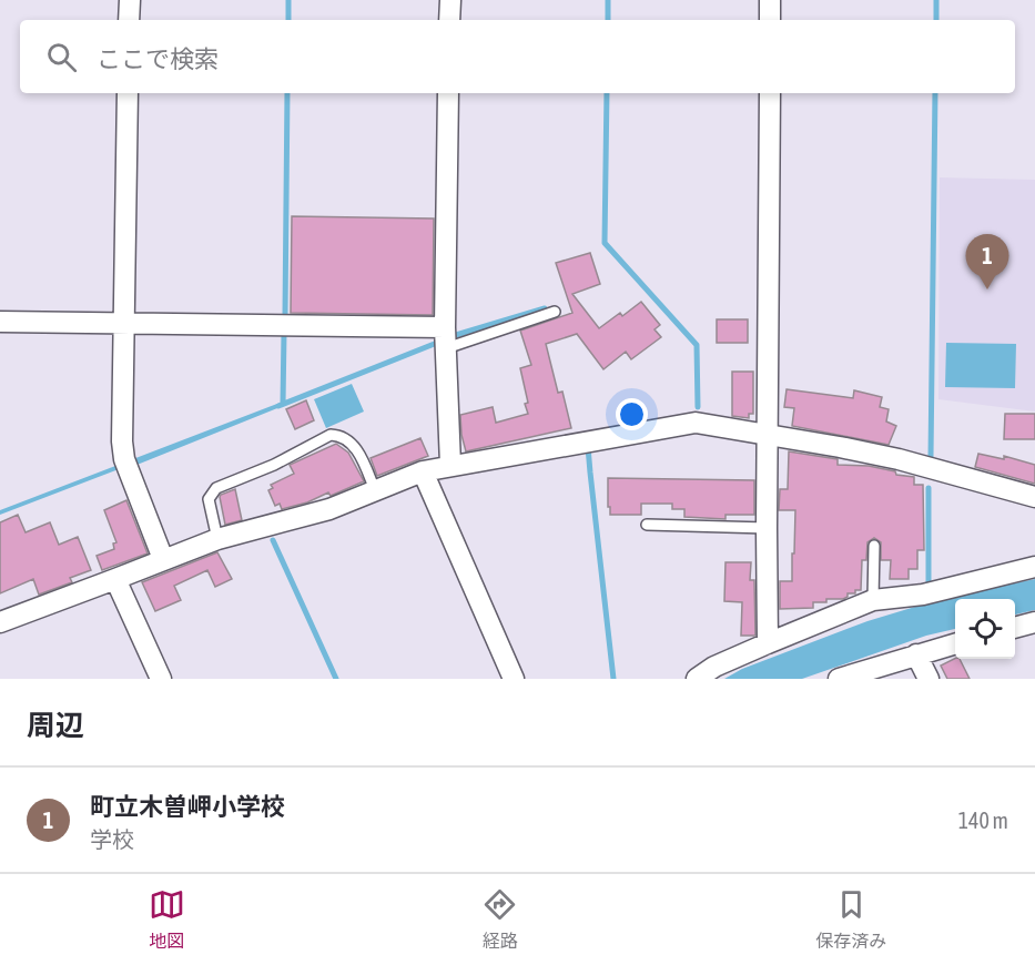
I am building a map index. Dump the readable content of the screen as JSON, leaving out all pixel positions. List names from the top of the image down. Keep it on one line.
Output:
{"page":{"search":"ここで検索","pins":"1","heading":"周辺","list":[{"mark":"1","name":"町立木曽岬小学校","note":"学校","value":"140 m"}],"nav":["地図","経路","保存済み"]}}
